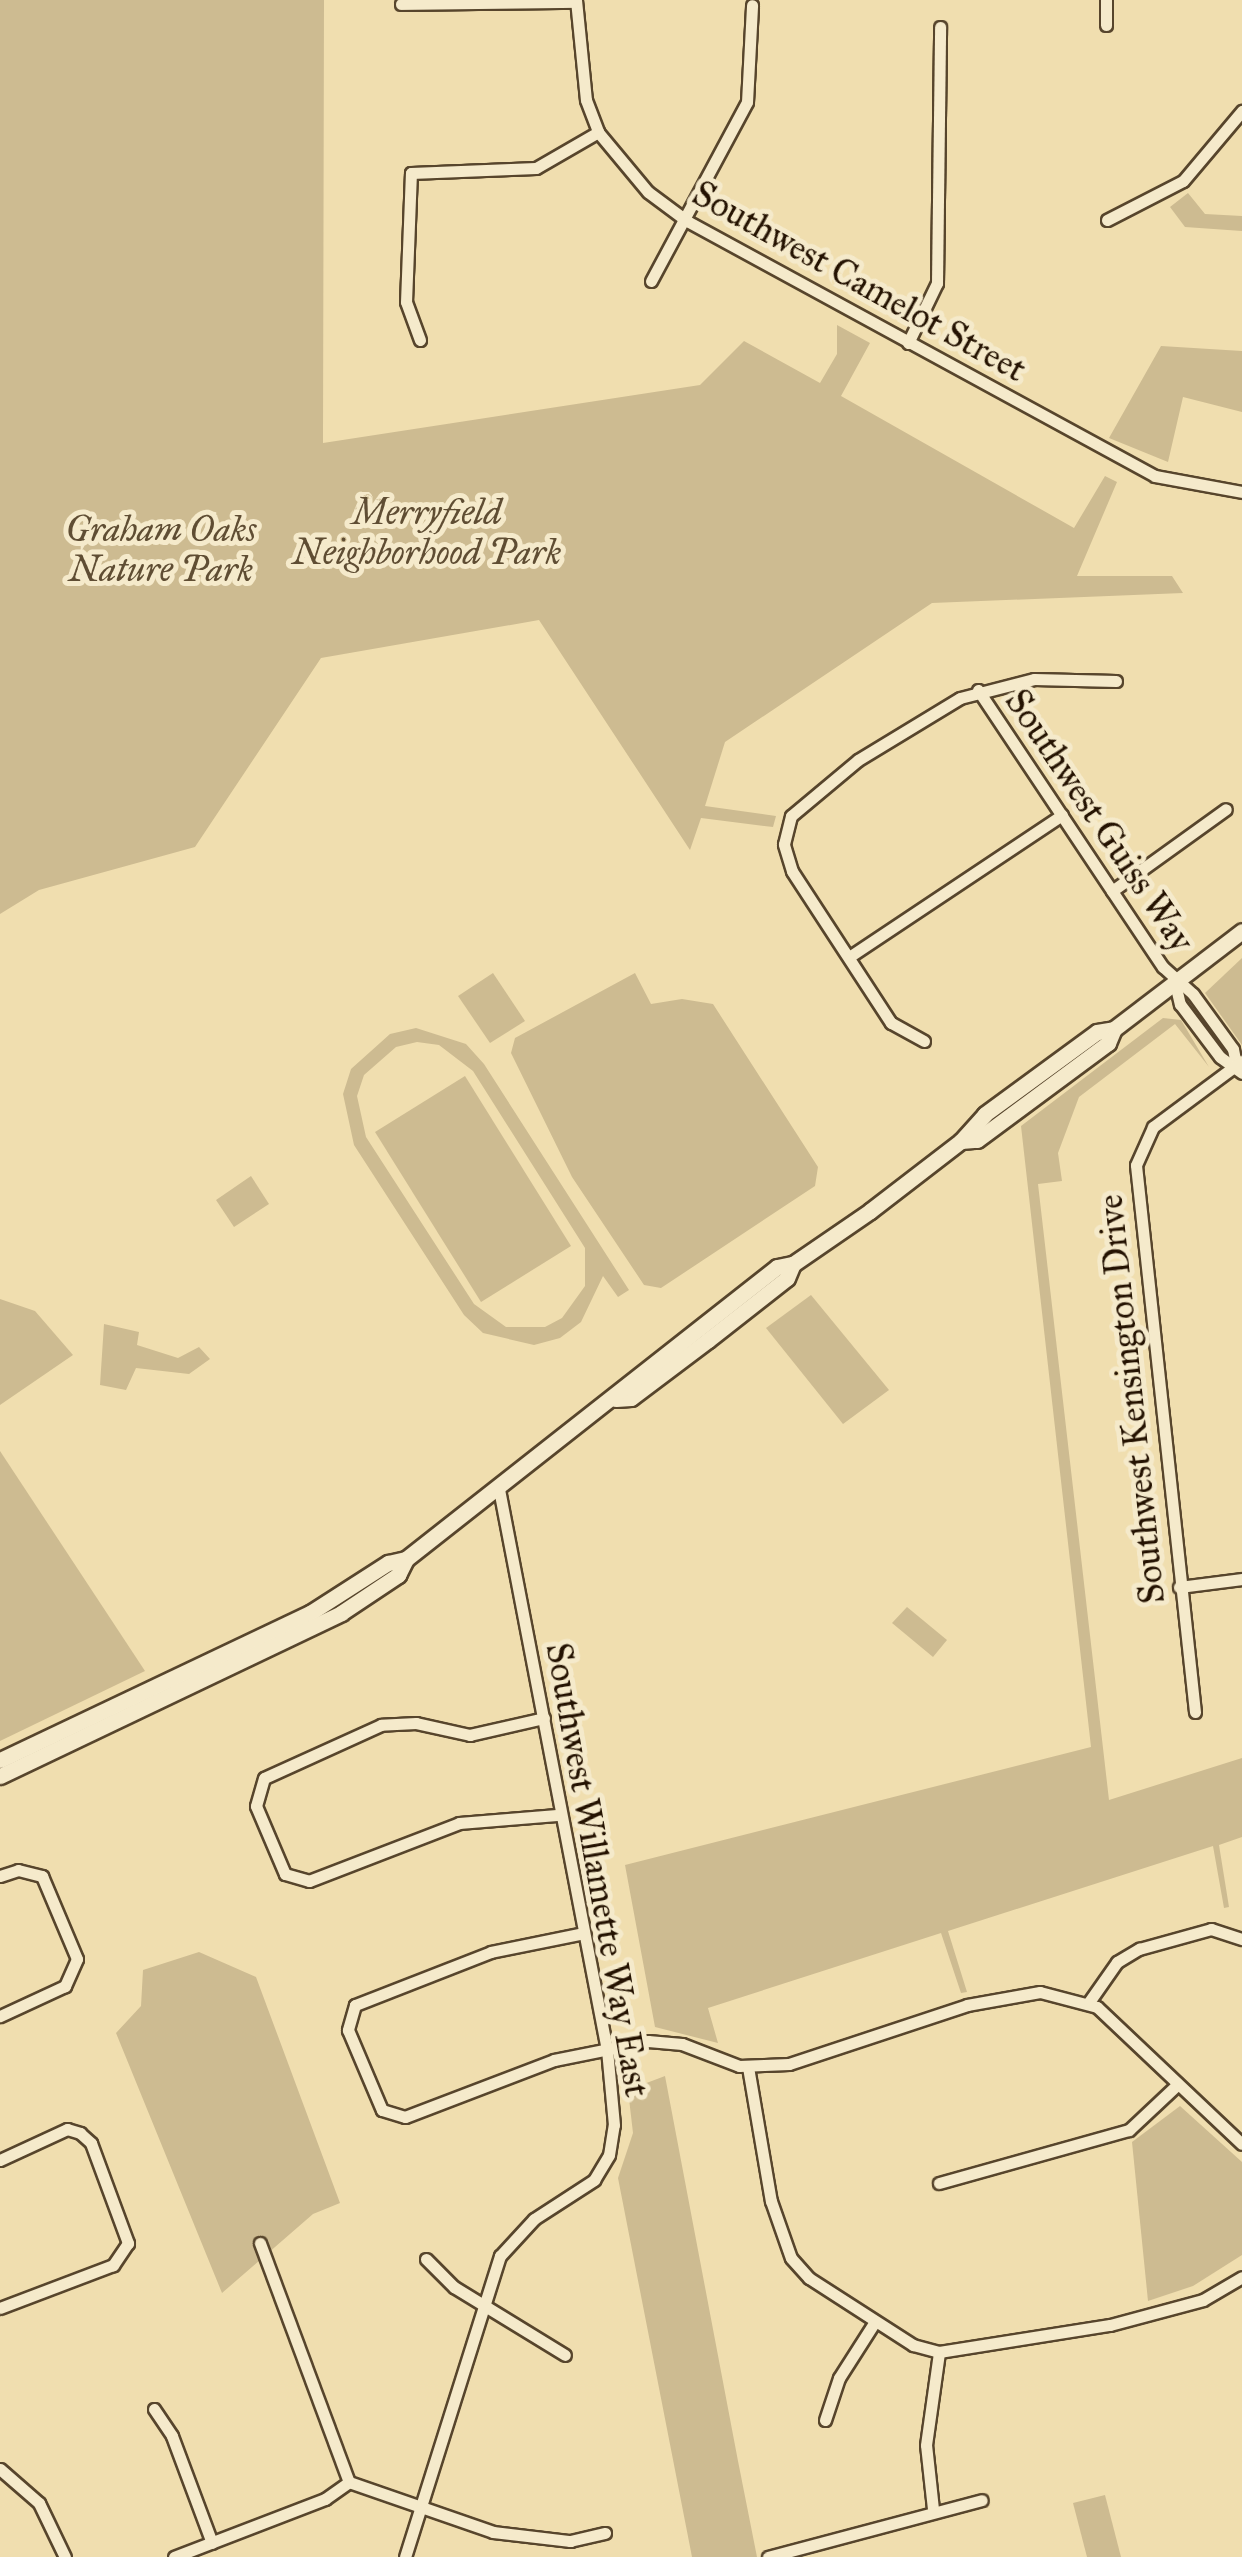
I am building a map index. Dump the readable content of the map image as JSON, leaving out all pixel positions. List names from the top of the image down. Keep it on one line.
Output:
{"streets":{"street":["Southwest Camelot Street","Southwest Guiss Way","Southwest Kensington Drive","Southwest Willamette Way East"]},"crossings":[["Southwest Guiss Way","Southwest Kensington Drive"]],"parks":["Merryfield Neighborhood Park","Graham Oaks Nature Park"]}
